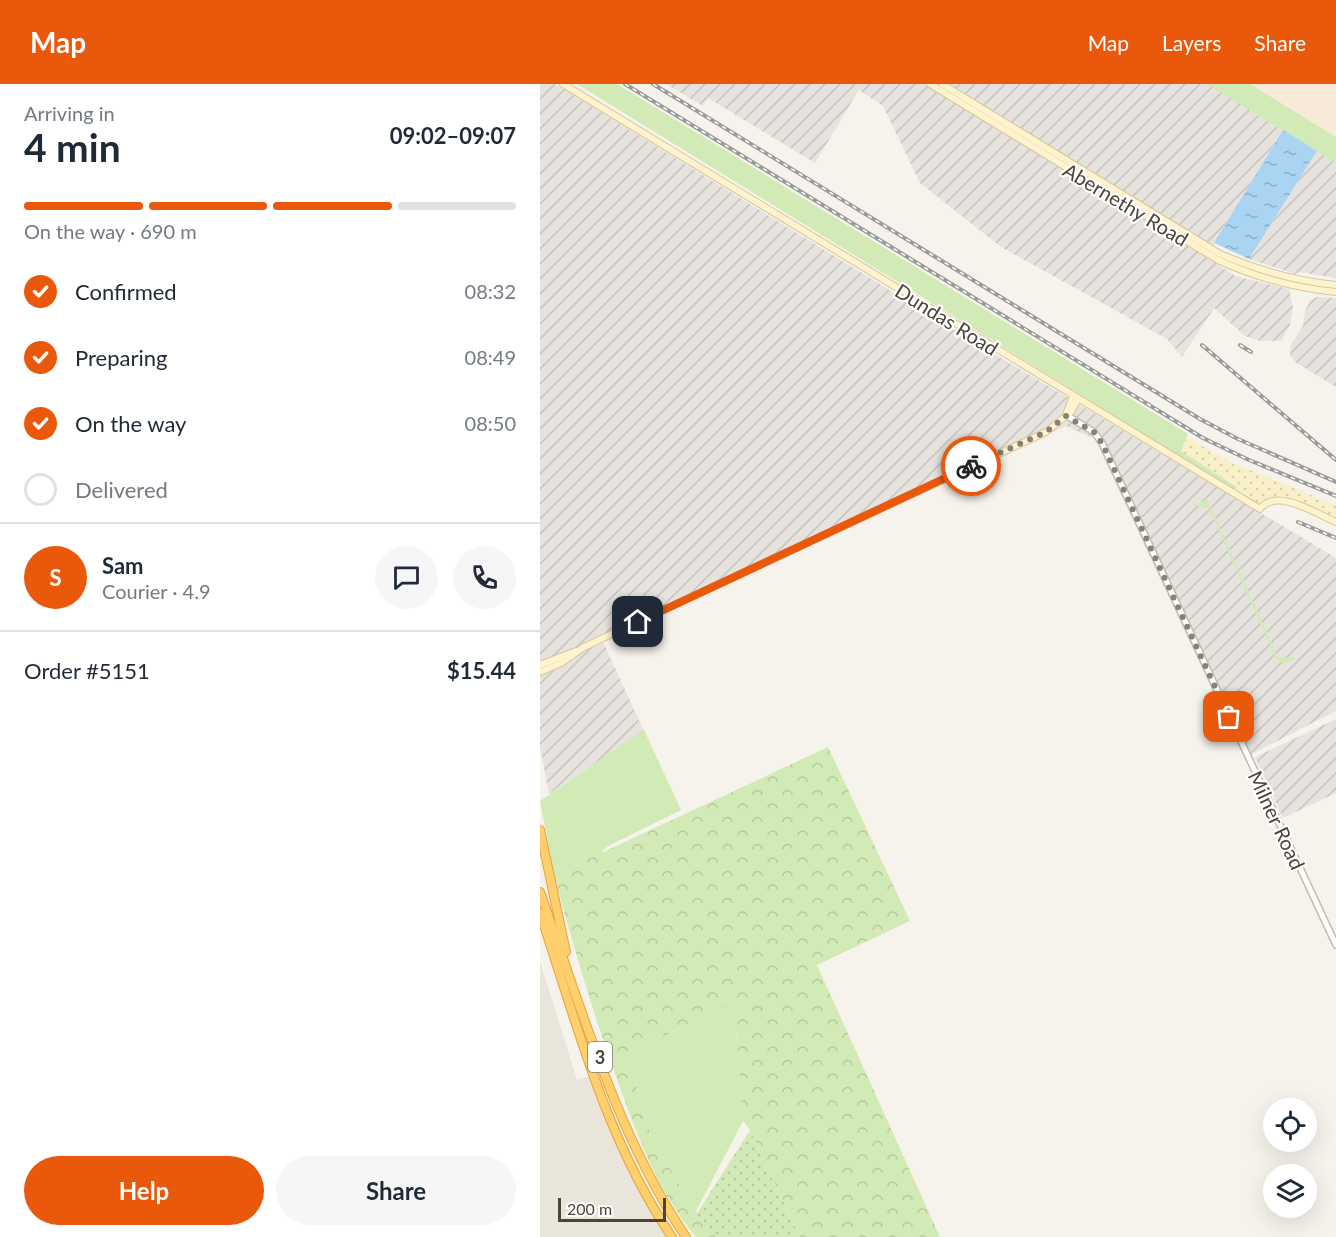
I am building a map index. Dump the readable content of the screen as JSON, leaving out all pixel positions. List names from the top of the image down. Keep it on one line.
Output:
{"streets":{"highway":["3"],"main road":["Abernethy Road","Dundas Road"],"street":["Milner Road"]},"scale_bar":"200 m","page":{"header":"Map","nav":["Map","Layers","Share"],"heading":["4 min","Arriving in","09:02–09:07"],"panel":["Sam","Courier · 4.9","Order #5151","$15.44"],"bar":"On the way · 690 m","list":[["Confirmed","08:32"],["Preparing","08:49"],["On the way","08:50"],"Delivered"],"round":"S","buttons":["Help","Share"],"scale":"200 m"}}
